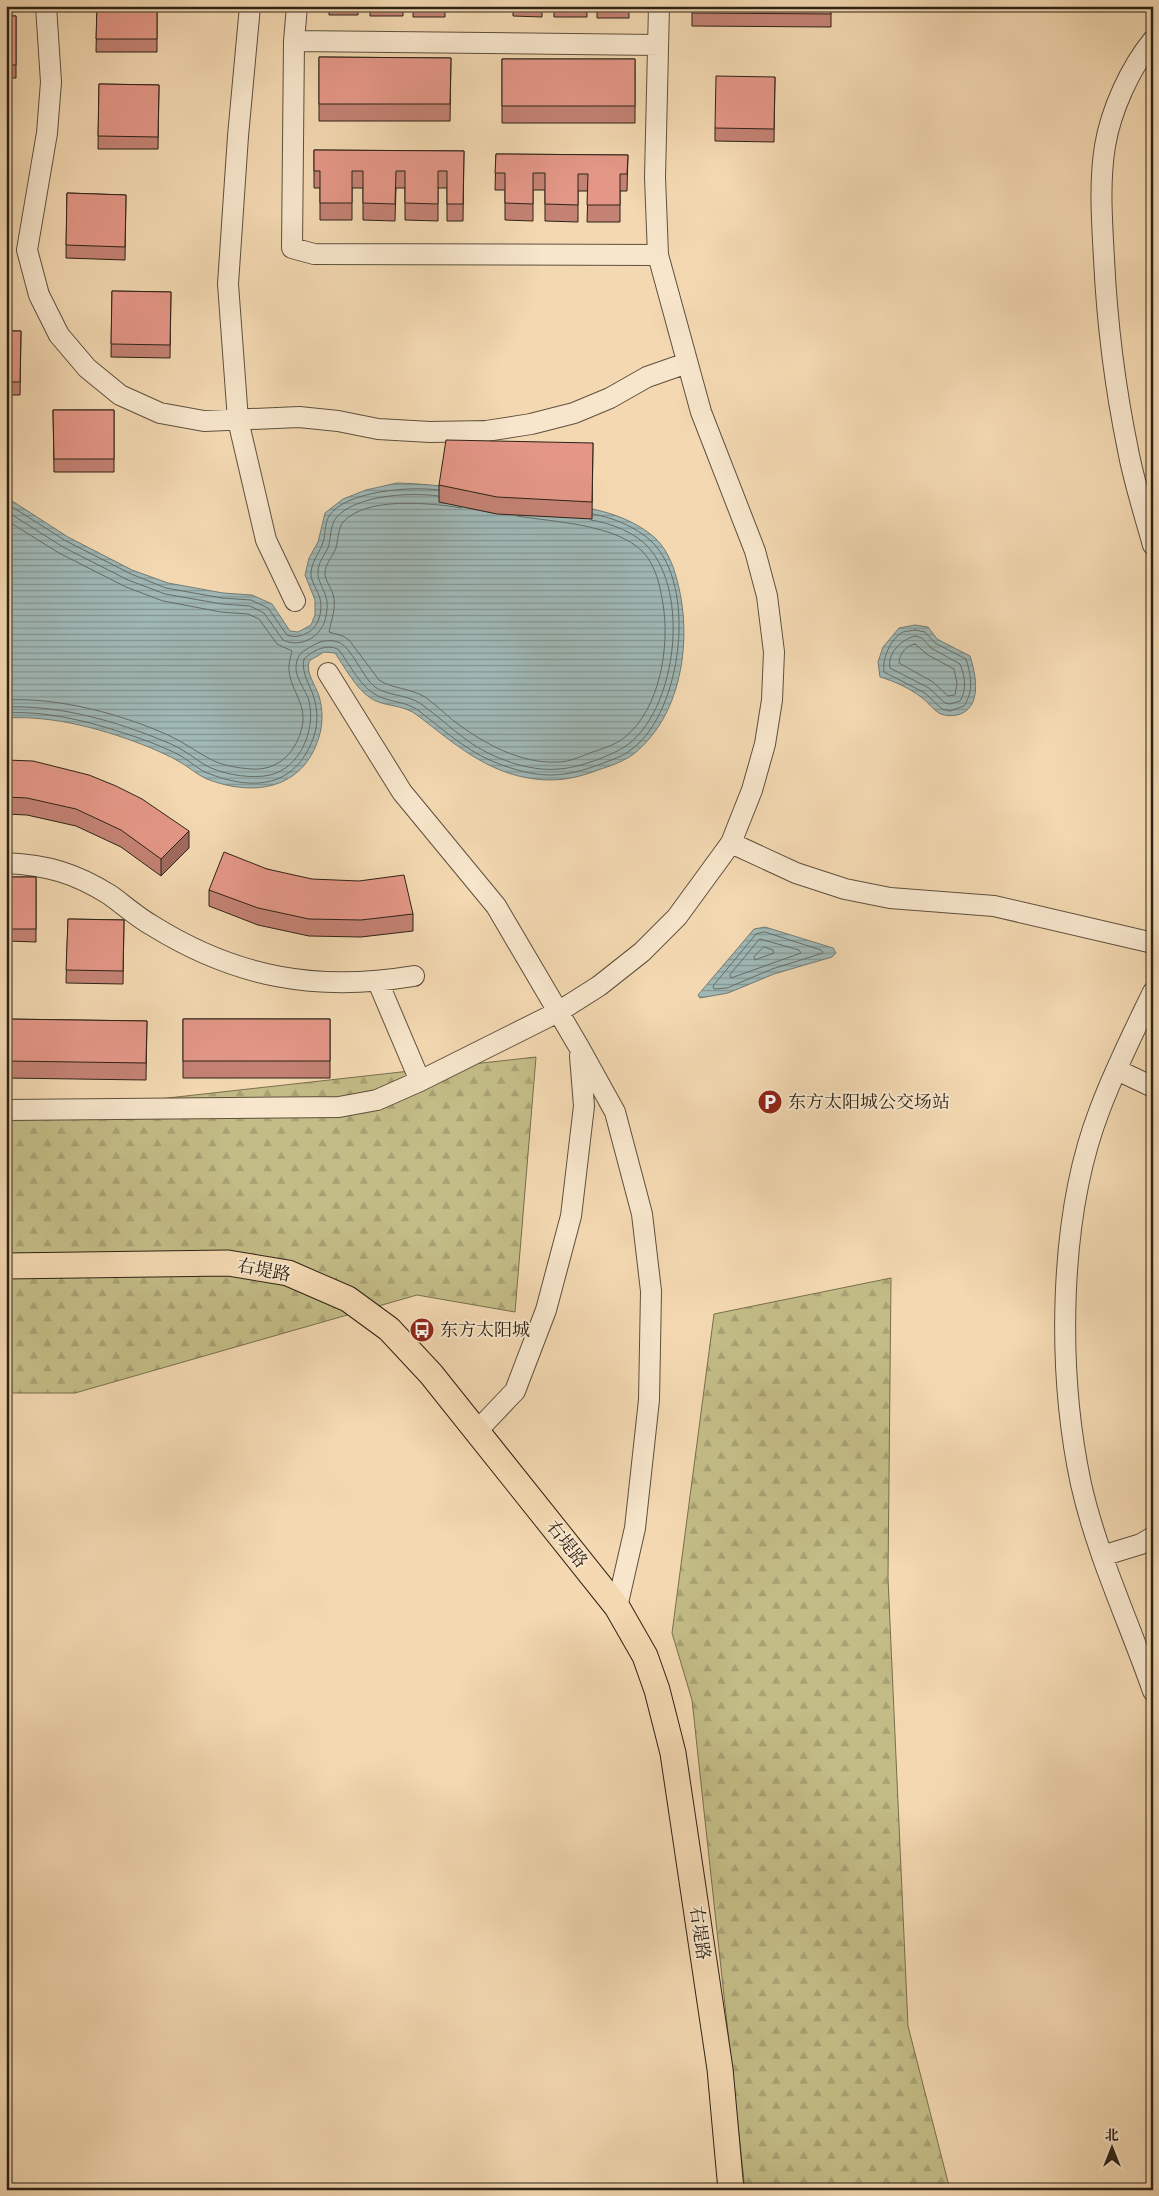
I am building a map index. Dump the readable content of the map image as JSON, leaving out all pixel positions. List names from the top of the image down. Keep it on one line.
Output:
{"streets":{"main road":["右堤路"]},"places":{"parking":["东方太阳城公交场站"],"bus stop":["东方太阳城"]},"north":"top"}
